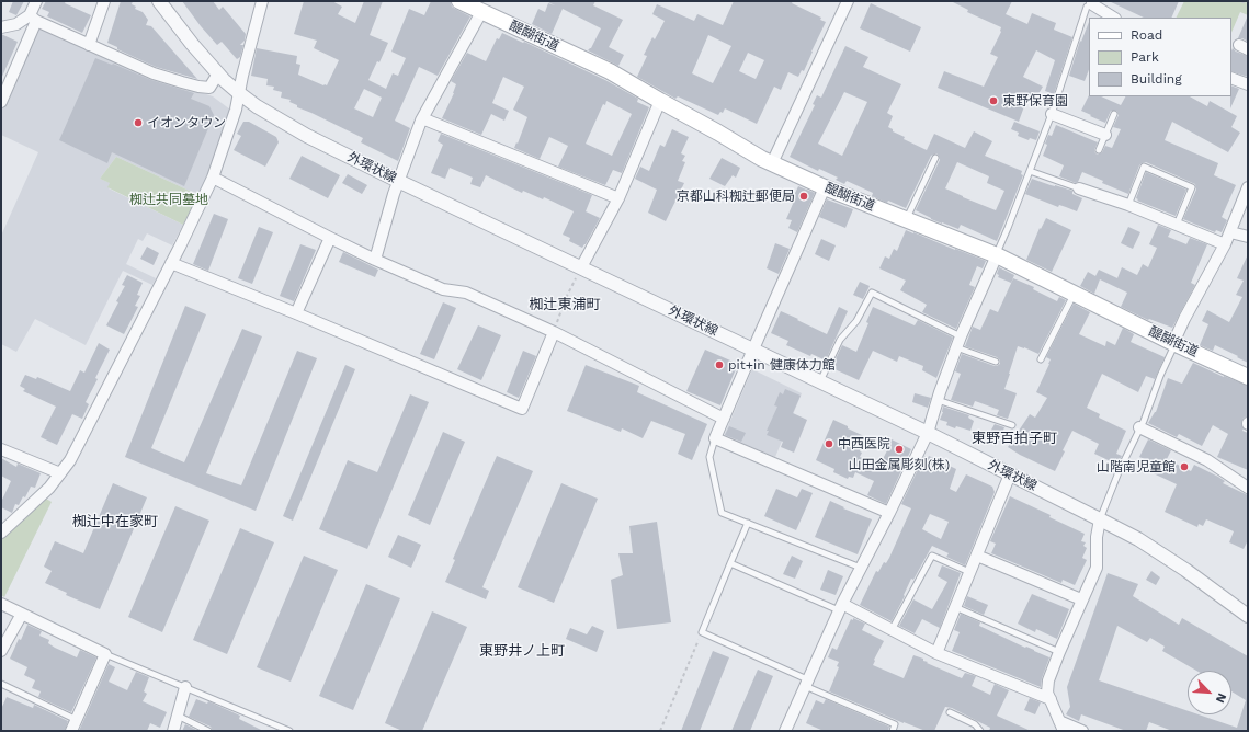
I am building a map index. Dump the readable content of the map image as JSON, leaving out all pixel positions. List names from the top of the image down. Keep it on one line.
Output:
{"streets":{"main road":["醍醐街道"],"street":["外環状線"]},"districts":["椥辻東浦町","東野百拍子町","椥辻中在家町","東野井ノ上町"],"parks":["椥辻共同墓地"],"places":["東野保育園","イオンタウン","京都山科椥辻郵便局","pit+in 健康体力館","中西医院","山田金属彫刻(株)","山階南児童館"],"legend":["Road","Park","Building"],"north":"bottom right"}
